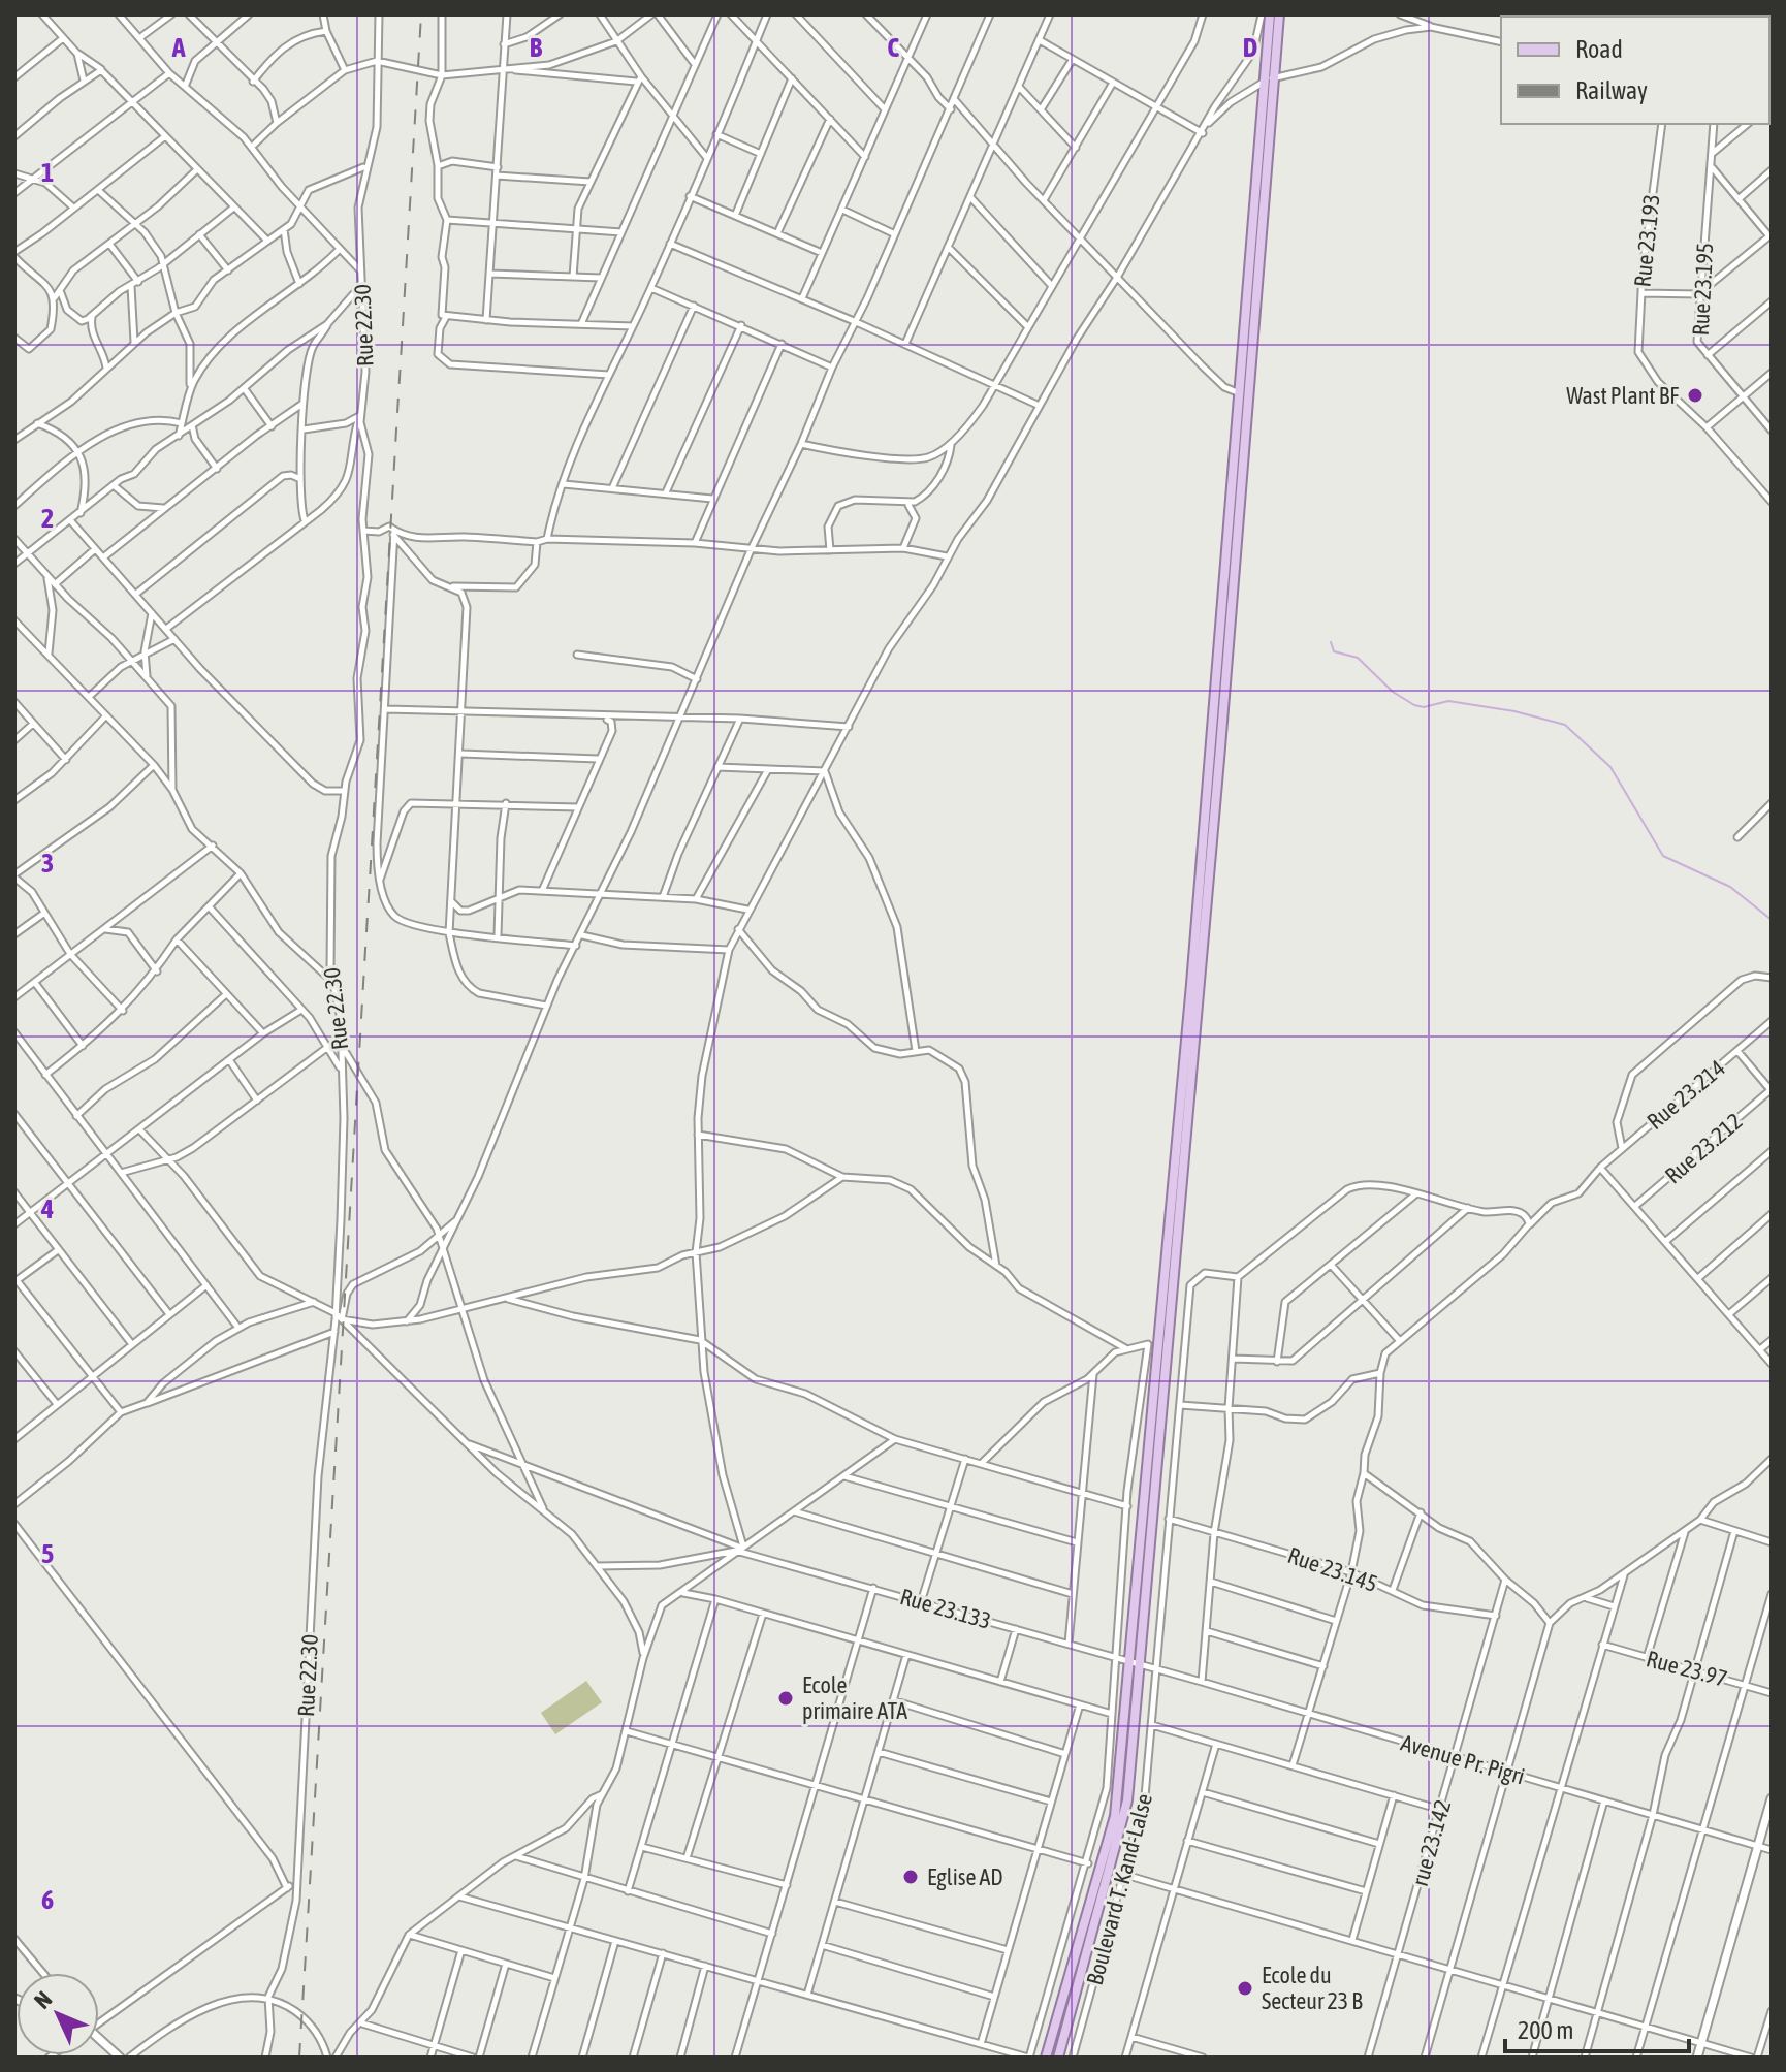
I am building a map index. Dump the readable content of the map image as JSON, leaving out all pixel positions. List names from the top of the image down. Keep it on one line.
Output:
{"streets":{"street":["Rue 23.193","Rue 23.195","Rue 22.30","Rue 23.214","Rue 23.212","Rue 23.145","Rue 23.133","Rue 23.97","Avenue Pr. Pigri","rue 23.142","Boulevard T. Kand-Lalse"]},"crossings":[["Rue 23.145","rue 23.142"],["Rue 23.145","Boulevard T. Kand-Lalse"],["Rue 23.133","Avenue Pr. Pigri"],["Rue 23.133","Boulevard T. Kand-Lalse"],["Avenue Pr. Pigri","rue 23.142"],["Avenue Pr. Pigri","Boulevard T. Kand-Lalse"]],"places":["Wast Plant BF","Ecole primaire ATA","Eglise AD","Ecole du Secteur 23 B"],"legend":["Road","Railway"],"scale_bar":"200 m","north":"top left","grid":{"columns":["A","B","C","D"],"rows":["1","2","3","4","5","6"]}}
